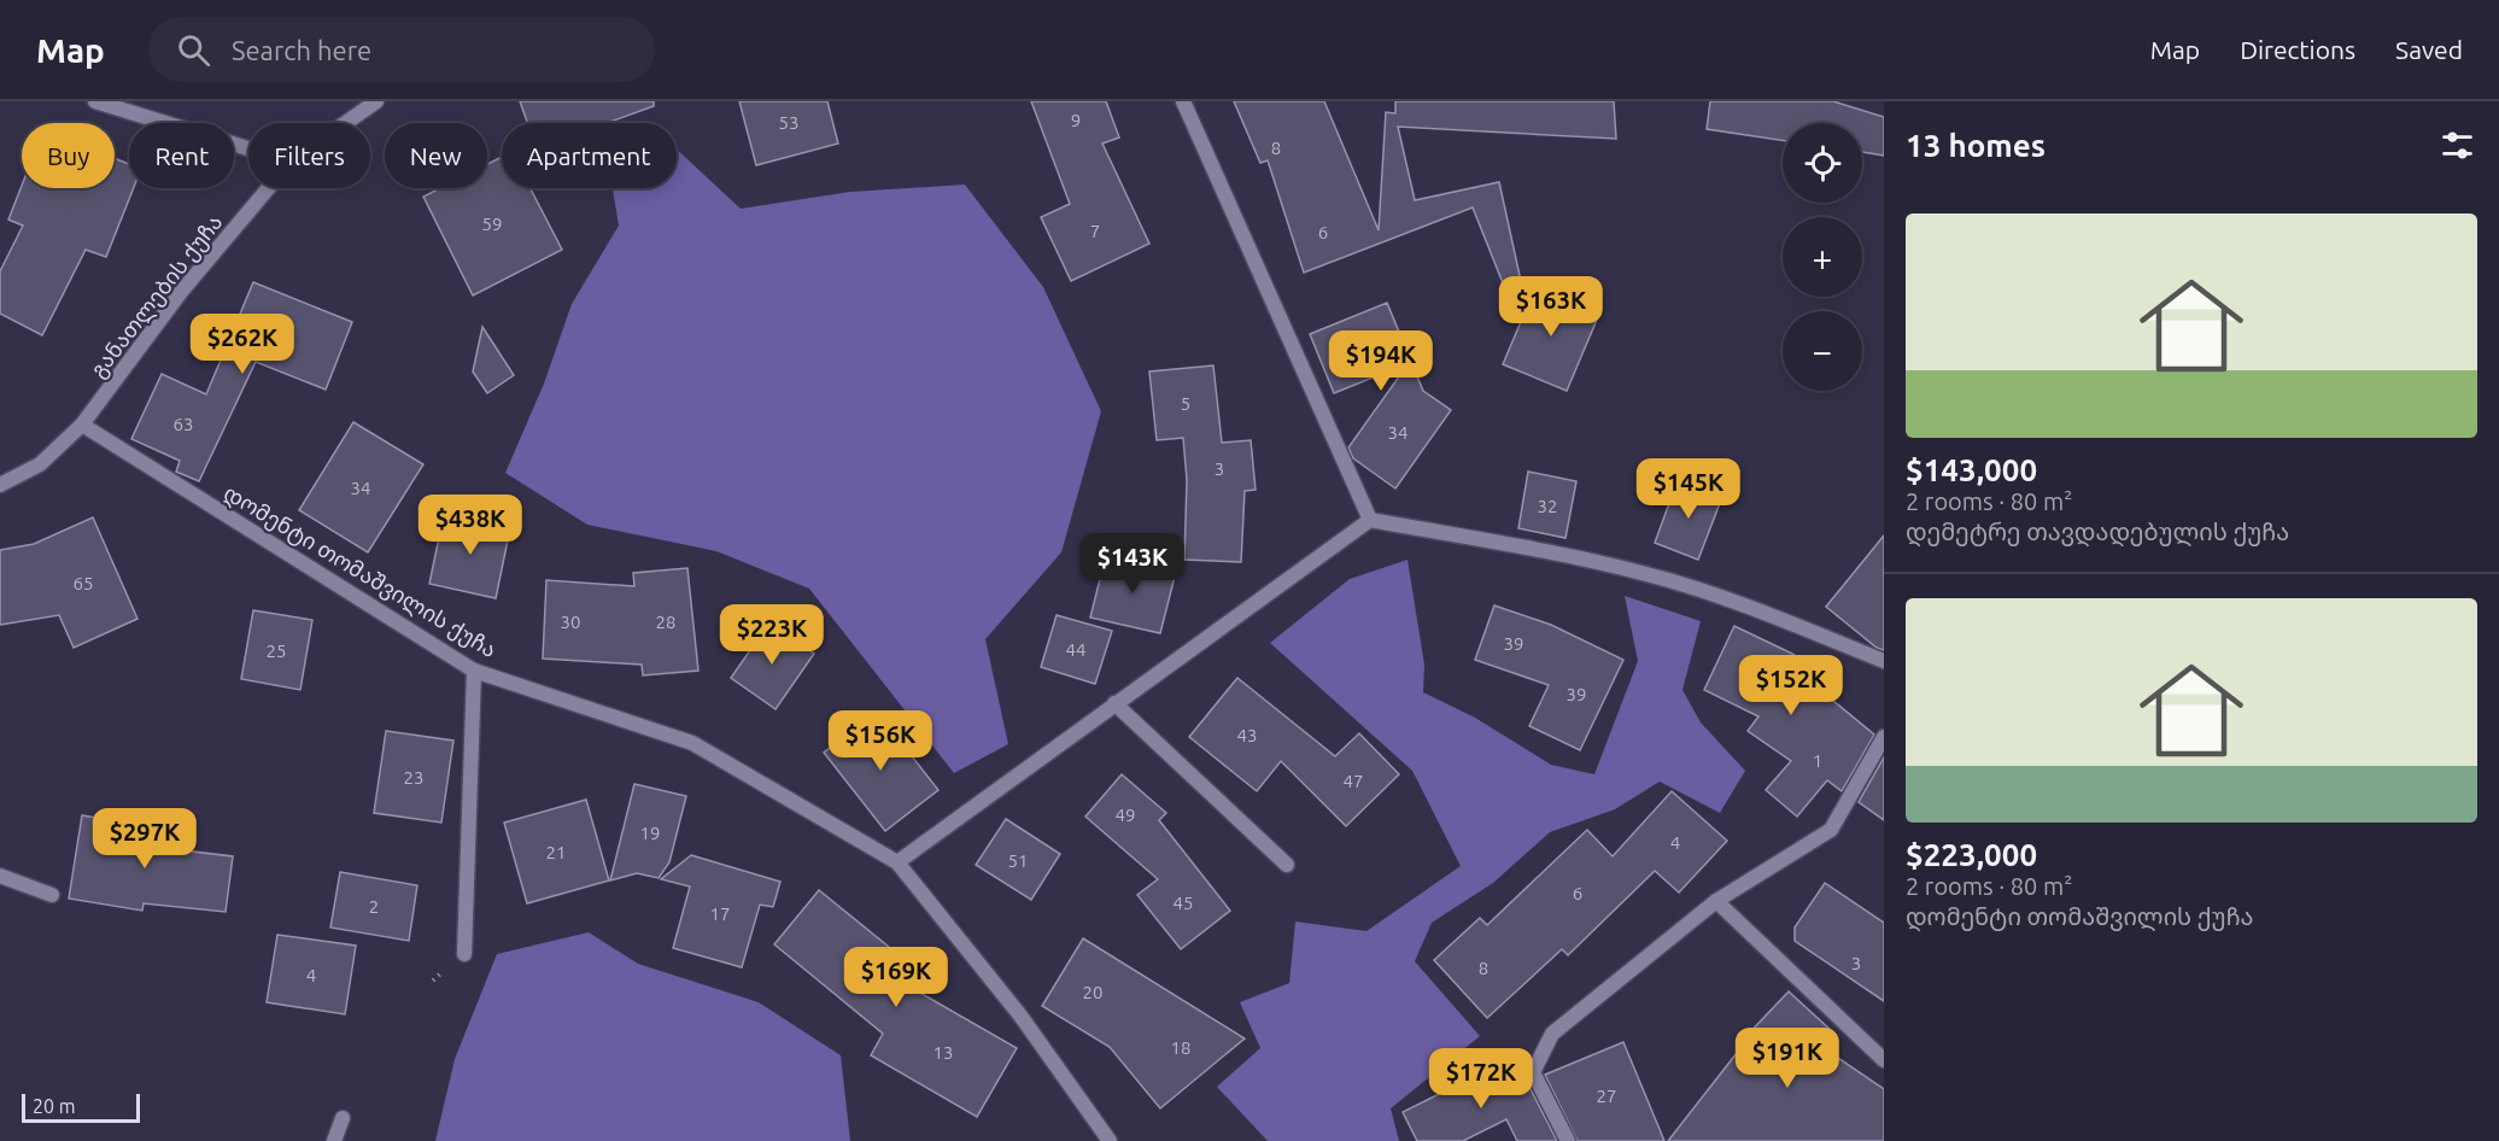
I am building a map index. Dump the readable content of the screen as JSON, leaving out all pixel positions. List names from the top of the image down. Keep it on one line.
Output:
{"streets":{"street":["განათლების ქუჩა","დომენტი თომაშვილის ქუჩა"]},"crossings":[["განათლების ქუჩა","დომენტი თომაშვილის ქუჩა"]],"house_numbers":["9","53","8","59","7","6","5","63","34","3","34","32","65","30","28","39","44","25","39","43","1","23","47","49","19","4","21","51","6","45","2","17","3","8","4","20","18","13","27"],"scale_bar":"20 m","page":{"header":"Map","search":"Search here","nav":["Map","Directions","Saved"],"heading":"13 homes","map_buttons":["+","−"],"chip":["Buy","Rent","Filters","New","Apartment"],"list":[{"name":"$143,000","note":"2 rooms · 80 m² · დემეტრე თავდადებულის ქუჩა"},{"name":"$223,000","note":"2 rooms · 80 m² · დომენტი თომაშვილის ქუჩა"}],"price":["$163K","$262K","$194K","$145K","$438K","$143K","$223K","$152K","$156K","$297K","$169K","$191K","$172K"],"scale":"20 m"}}
